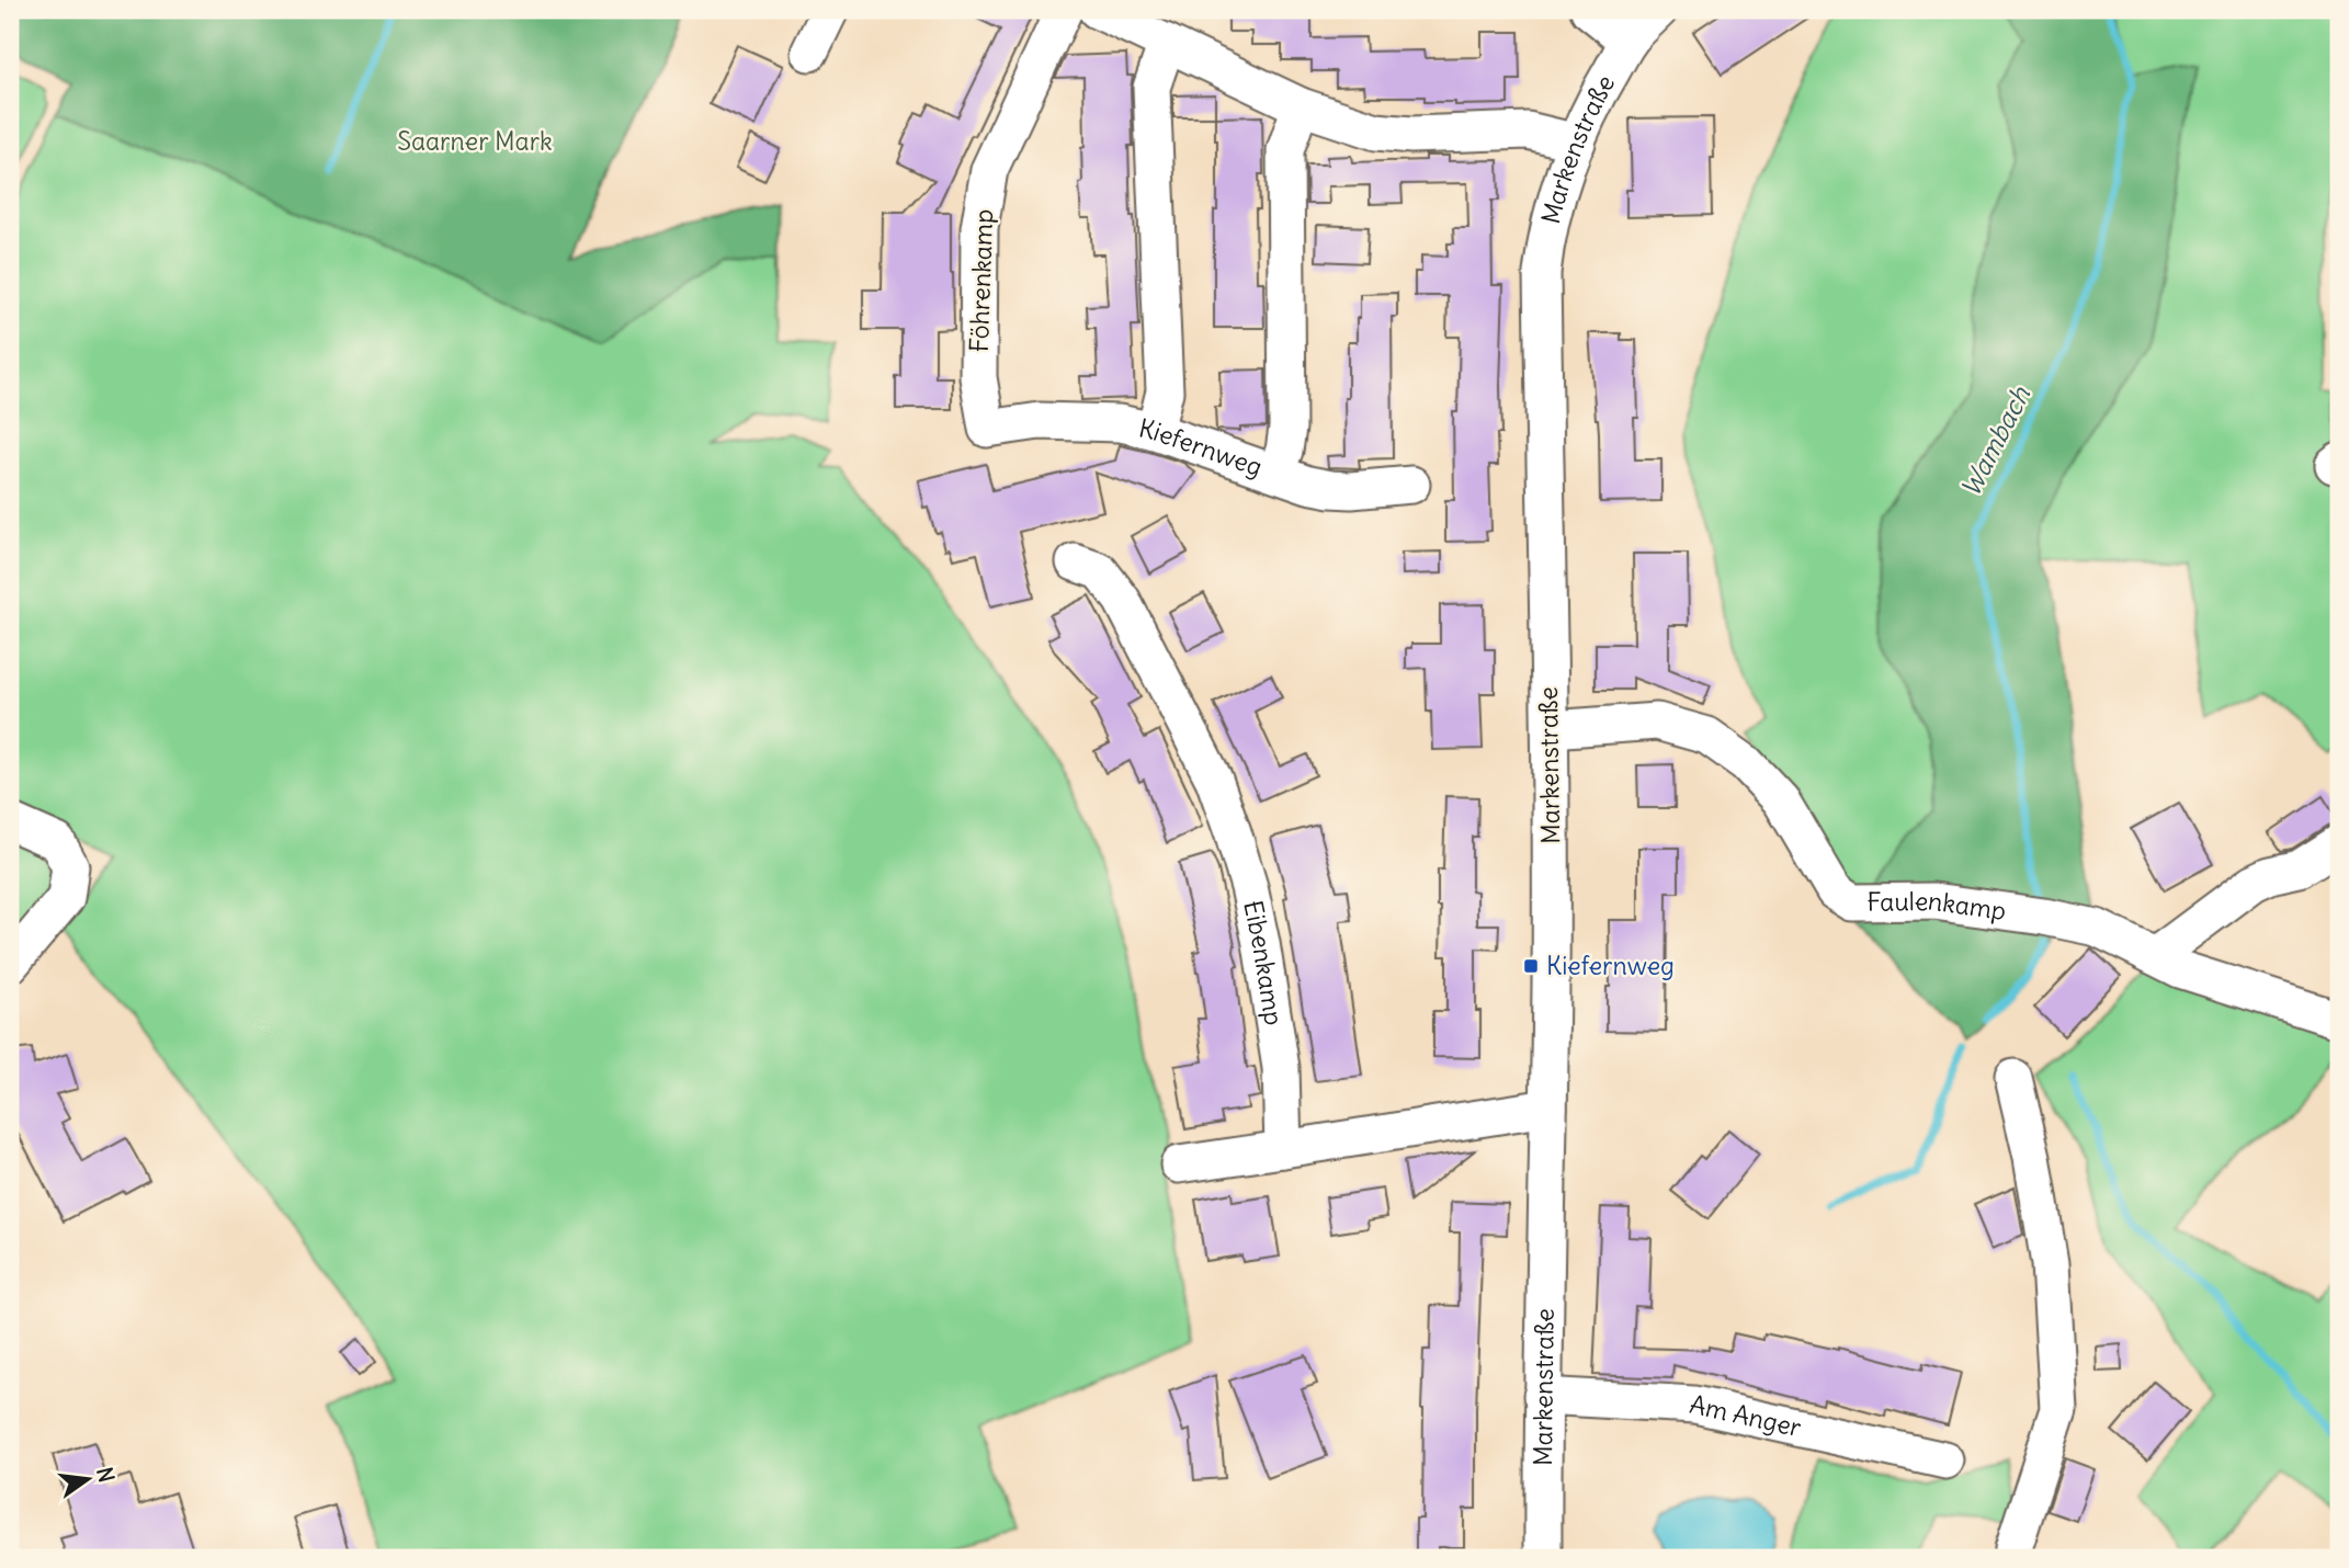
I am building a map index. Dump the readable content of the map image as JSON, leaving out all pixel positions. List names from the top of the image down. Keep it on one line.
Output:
{"streets":{"street":["Markenstraße","Föhrenkamp","Kiefernweg","Faulenkamp","Eibenkamp","Am Anger"]},"crossings":[["Markenstraße","Faulenkamp"],["Markenstraße","Am Anger"],["Föhrenkamp","Kiefernweg"]],"water":["Wambach"],"parks":["Saarner Mark"],"places":{"transit":["Kiefernweg"]},"north":"right"}
